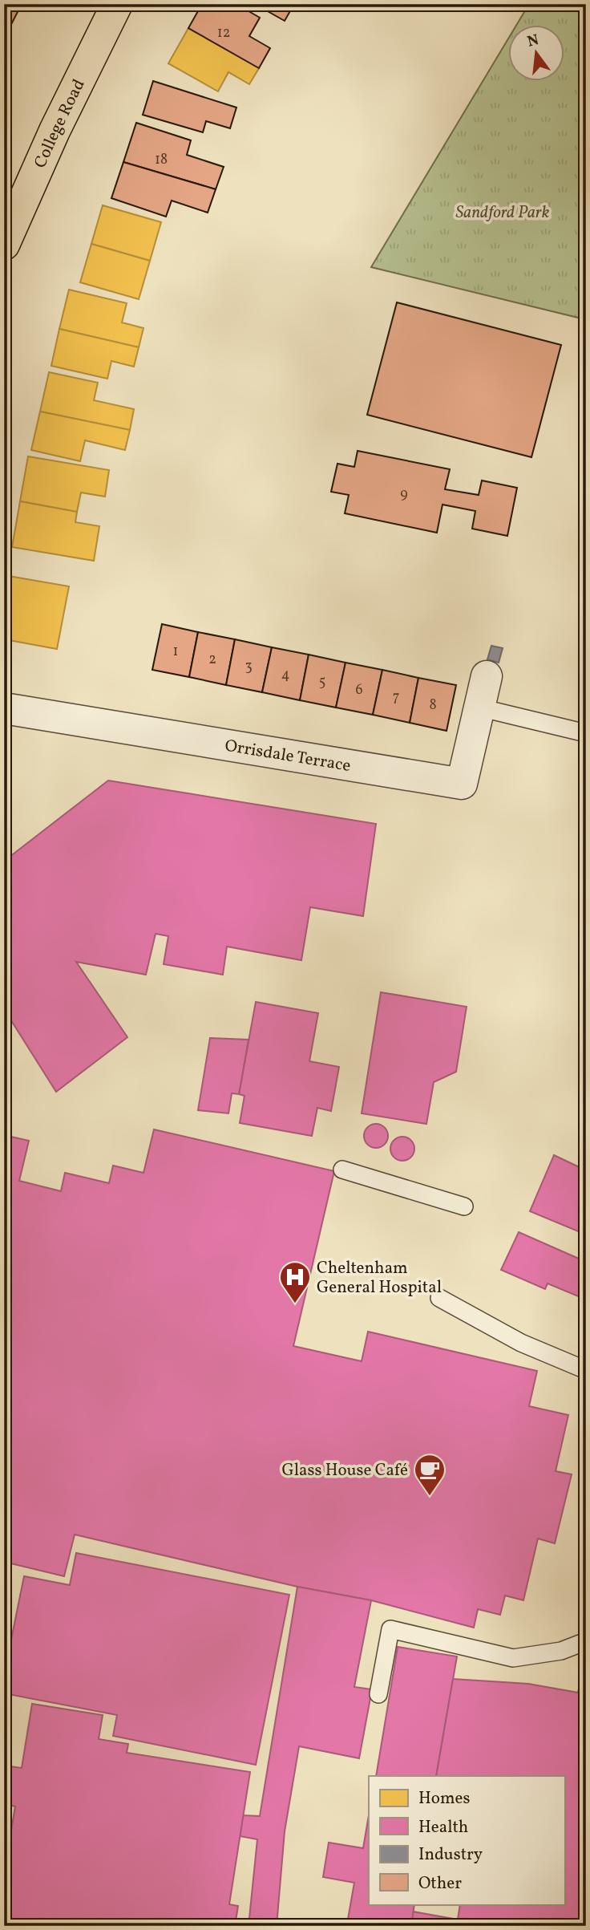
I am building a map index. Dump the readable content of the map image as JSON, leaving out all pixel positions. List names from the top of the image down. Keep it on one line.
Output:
{"streets":{"main road":["College Road"],"street":["Orrisdale Terrace"]},"parks":["Sandford Park"],"places":{"hospital":["Cheltenham General Hospital"],"cafe":["Glass House Café"]},"house_numbers":["12","18","9","1","2","3","4","5","6","7","8"],"legend":["Homes","Health","Industry","Other"],"north":"top"}
